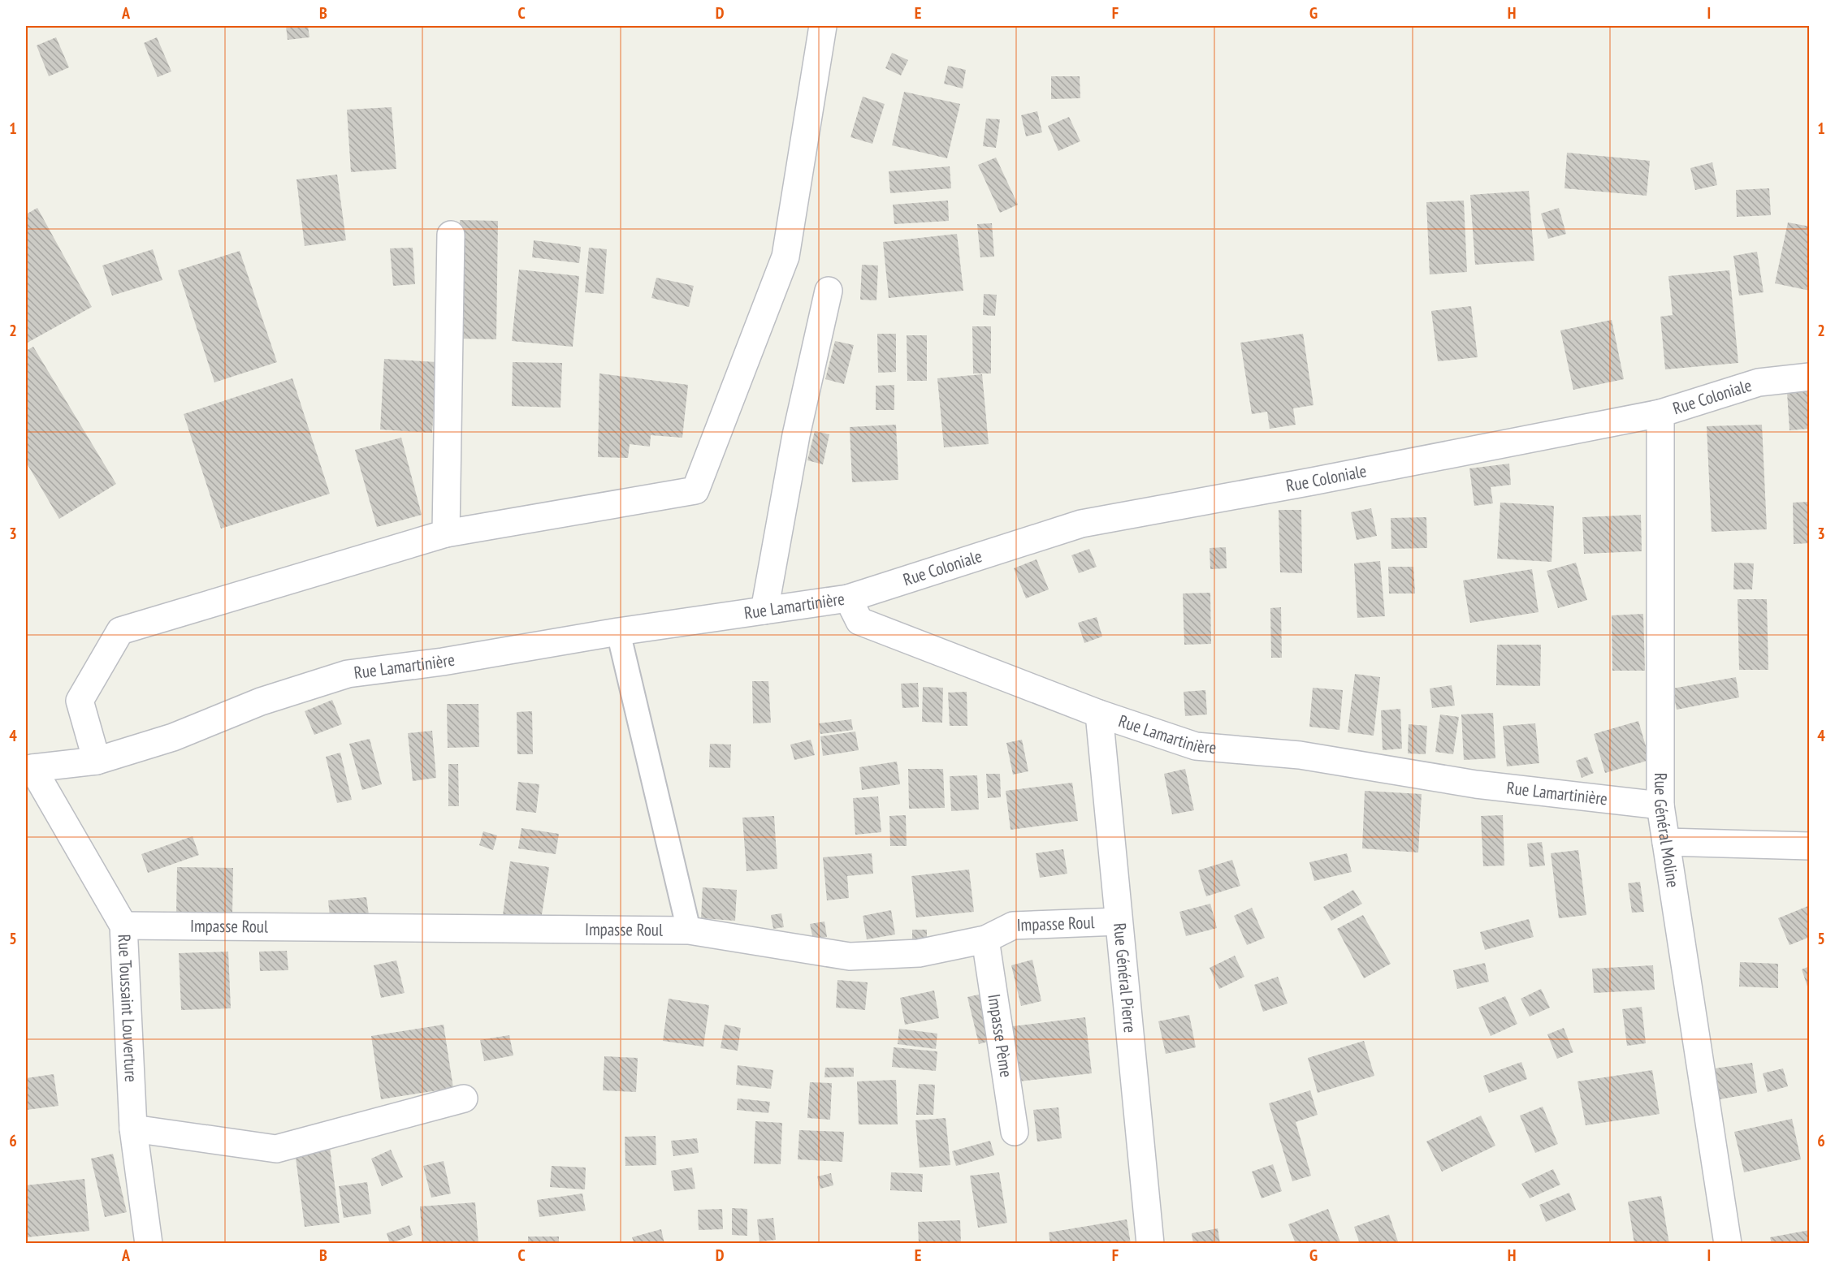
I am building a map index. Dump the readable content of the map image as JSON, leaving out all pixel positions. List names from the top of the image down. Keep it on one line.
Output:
{"streets":{"street":["Rue Coloniale","Rue Lamartinière","Rue Général Moline","Impasse Roul","Rue Général Pierre","Rue Toussaint Louverture","Impasse Pème"]},"crossings":[["Rue Coloniale","Rue Lamartinière"],["Rue Coloniale","Rue Général Moline"],["Rue Lamartinière","Rue Général Moline"],["Rue Lamartinière","Rue Général Pierre"],["Rue Lamartinière","Rue Toussaint Louverture"],["Impasse Roul","Rue Général Pierre"],["Impasse Roul","Rue Toussaint Louverture"],["Impasse Roul","Impasse Pème"]],"grid":{"columns":["A","B","C","D","E","F","G","H","I"],"rows":["1","2","3","4","5","6"]}}
